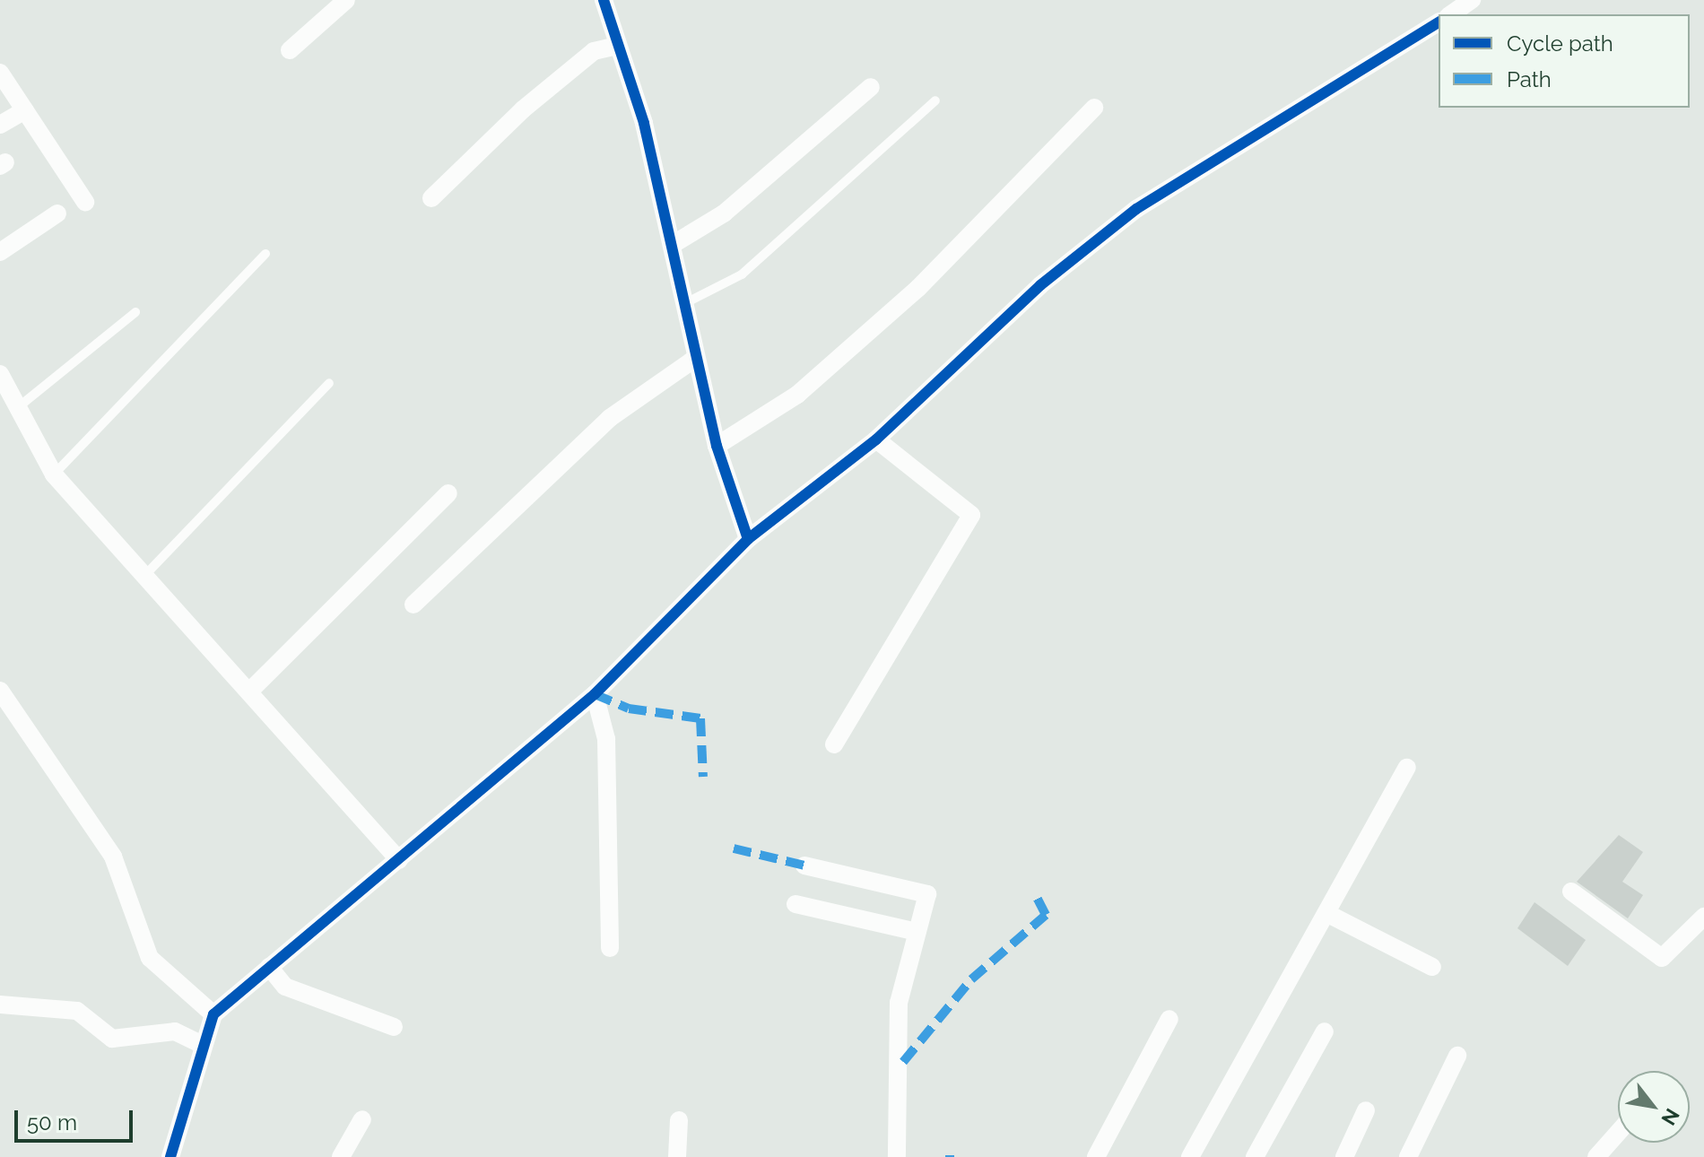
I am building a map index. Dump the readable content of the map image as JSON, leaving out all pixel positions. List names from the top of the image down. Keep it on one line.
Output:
{"legend":["Cycle path","Path"],"scale_bar":"50 m","north":"bottom right"}
